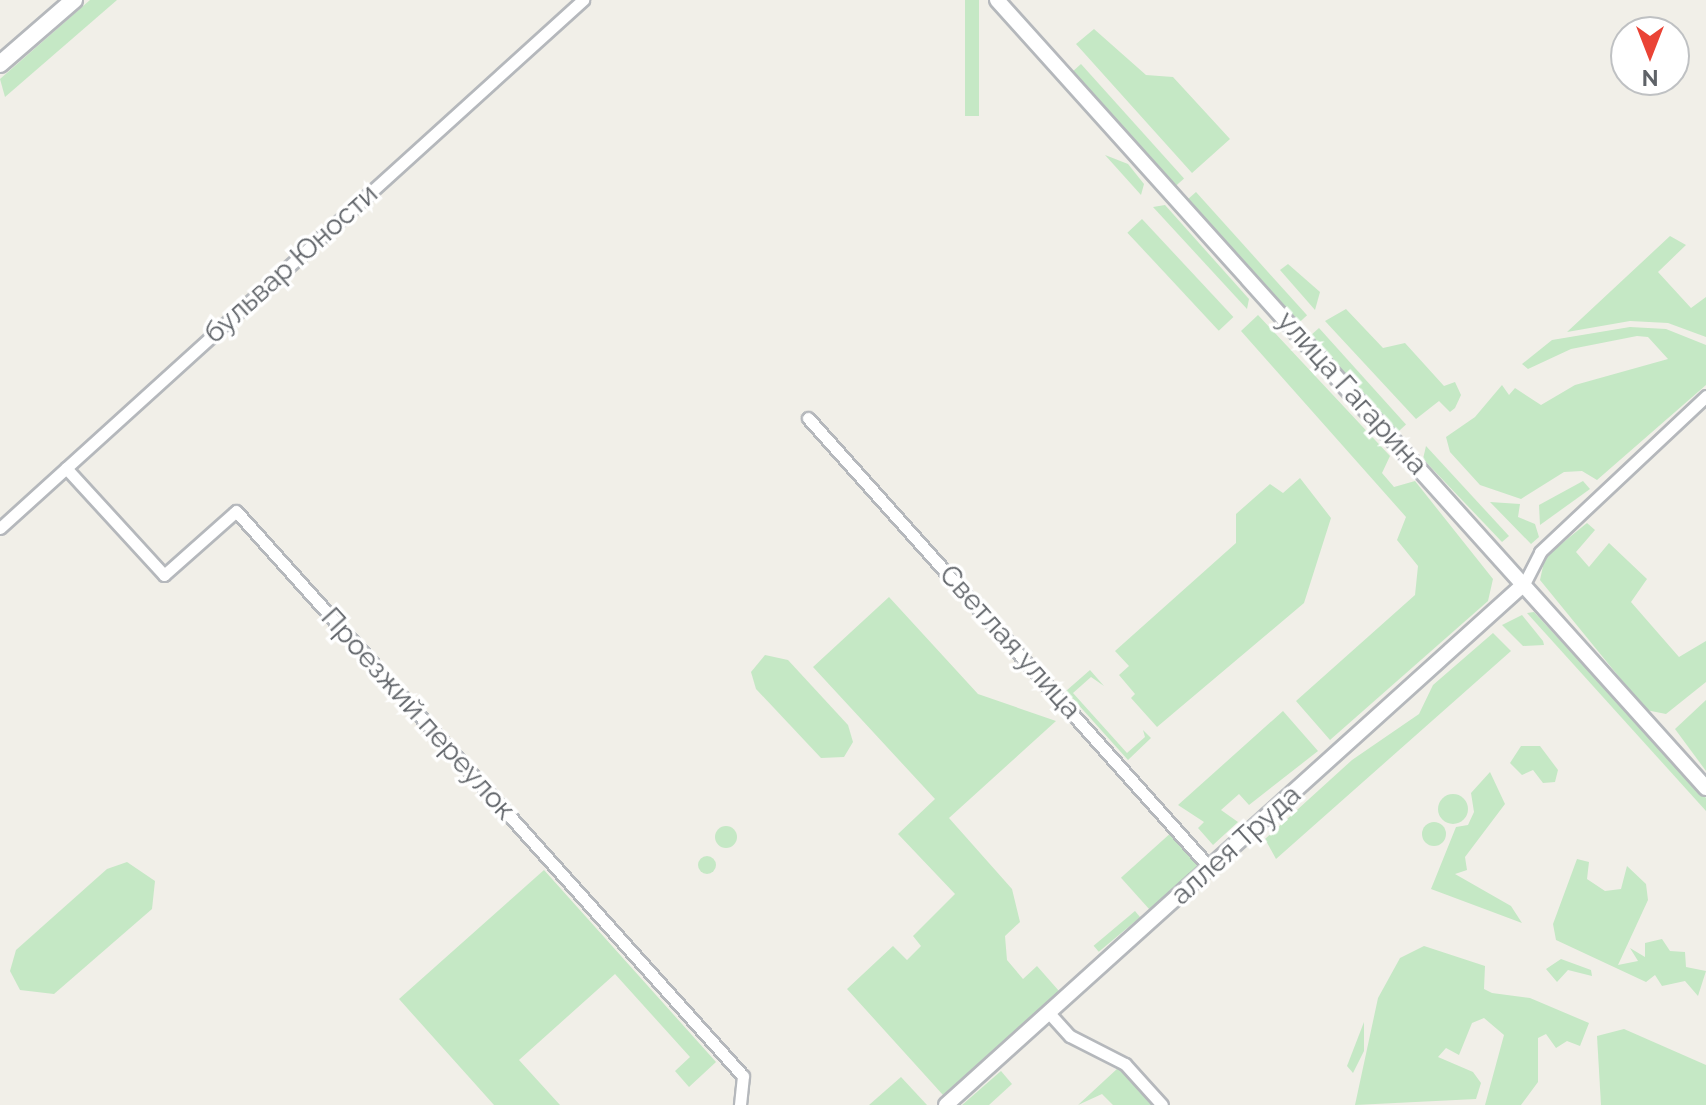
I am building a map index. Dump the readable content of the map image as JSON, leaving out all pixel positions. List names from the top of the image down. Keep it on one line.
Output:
{"streets":{"street":["бульвар Юности","улица Гагарина","Светлая улица","Проезжий переулок","аллея Труда"]},"crossings":[["бульвар Юности","Проезжий переулок"],["улица Гагарина","аллея Труда"],["Светлая улица","аллея Труда"]],"north":"bottom"}
